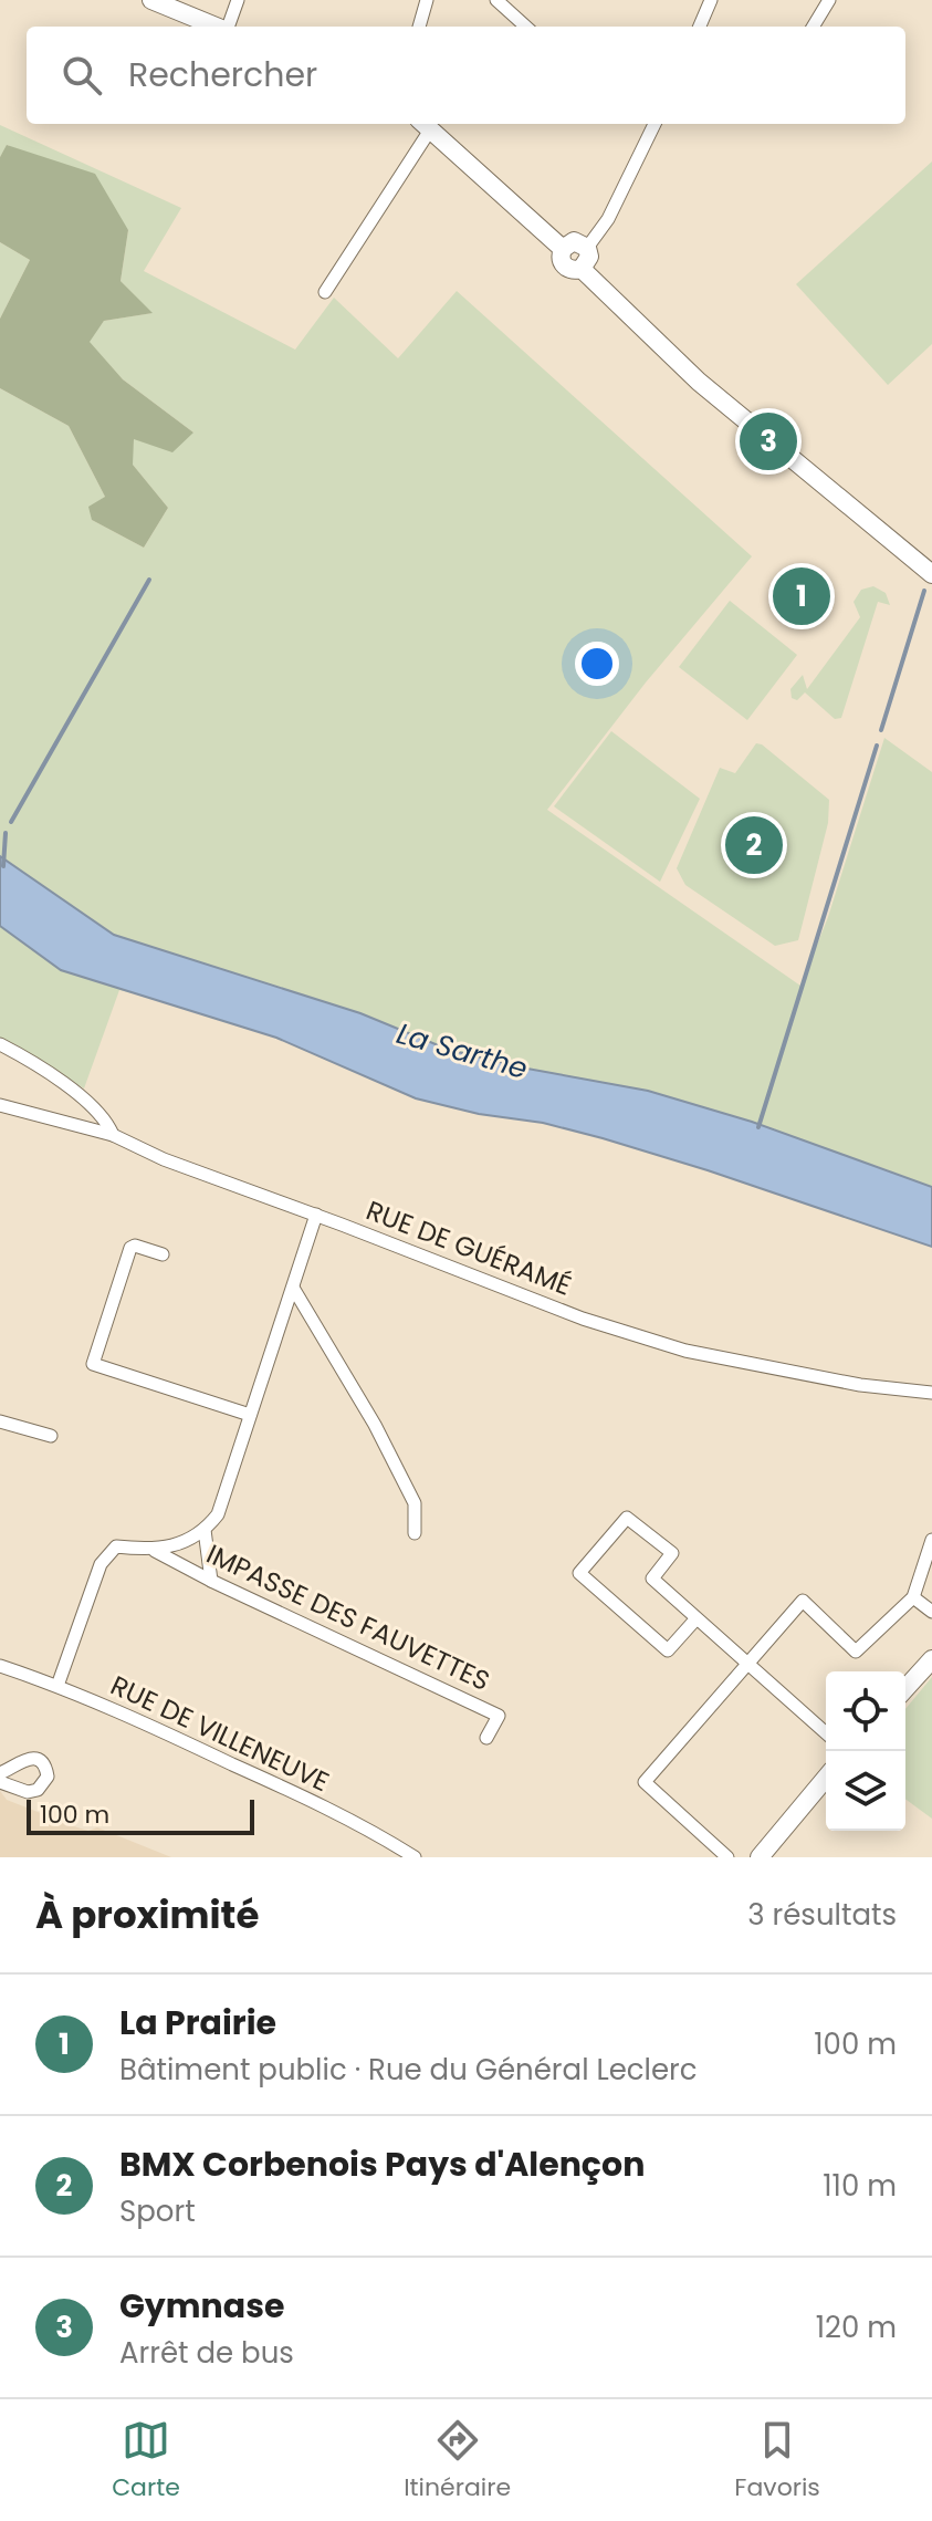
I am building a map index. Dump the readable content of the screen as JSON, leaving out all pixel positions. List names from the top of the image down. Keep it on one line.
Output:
{"streets":{"street":["RUE DE GUÉRAMÉ","IMPASSE DES FAUVETTES","RUE DE VILLENEUVE"]},"water":["La Sarthe"],"scale_bar":"100 m","page":{"search":"Rechercher","pins":["3","1","2"],"scale":"100 m","heading":["À proximité","3 résultats"],"list":[{"mark":"1","name":"La Prairie","note":"Bâtiment public · Rue du Général Leclerc","value":"100 m"},{"mark":"2","name":"BMX Corbenois Pays d'Alençon","note":"Sport","value":"110 m"},{"mark":"3","name":"Gymnase","note":"Arrêt de bus","value":"120 m"}],"nav":["Carte","Itinéraire","Favoris"]}}
